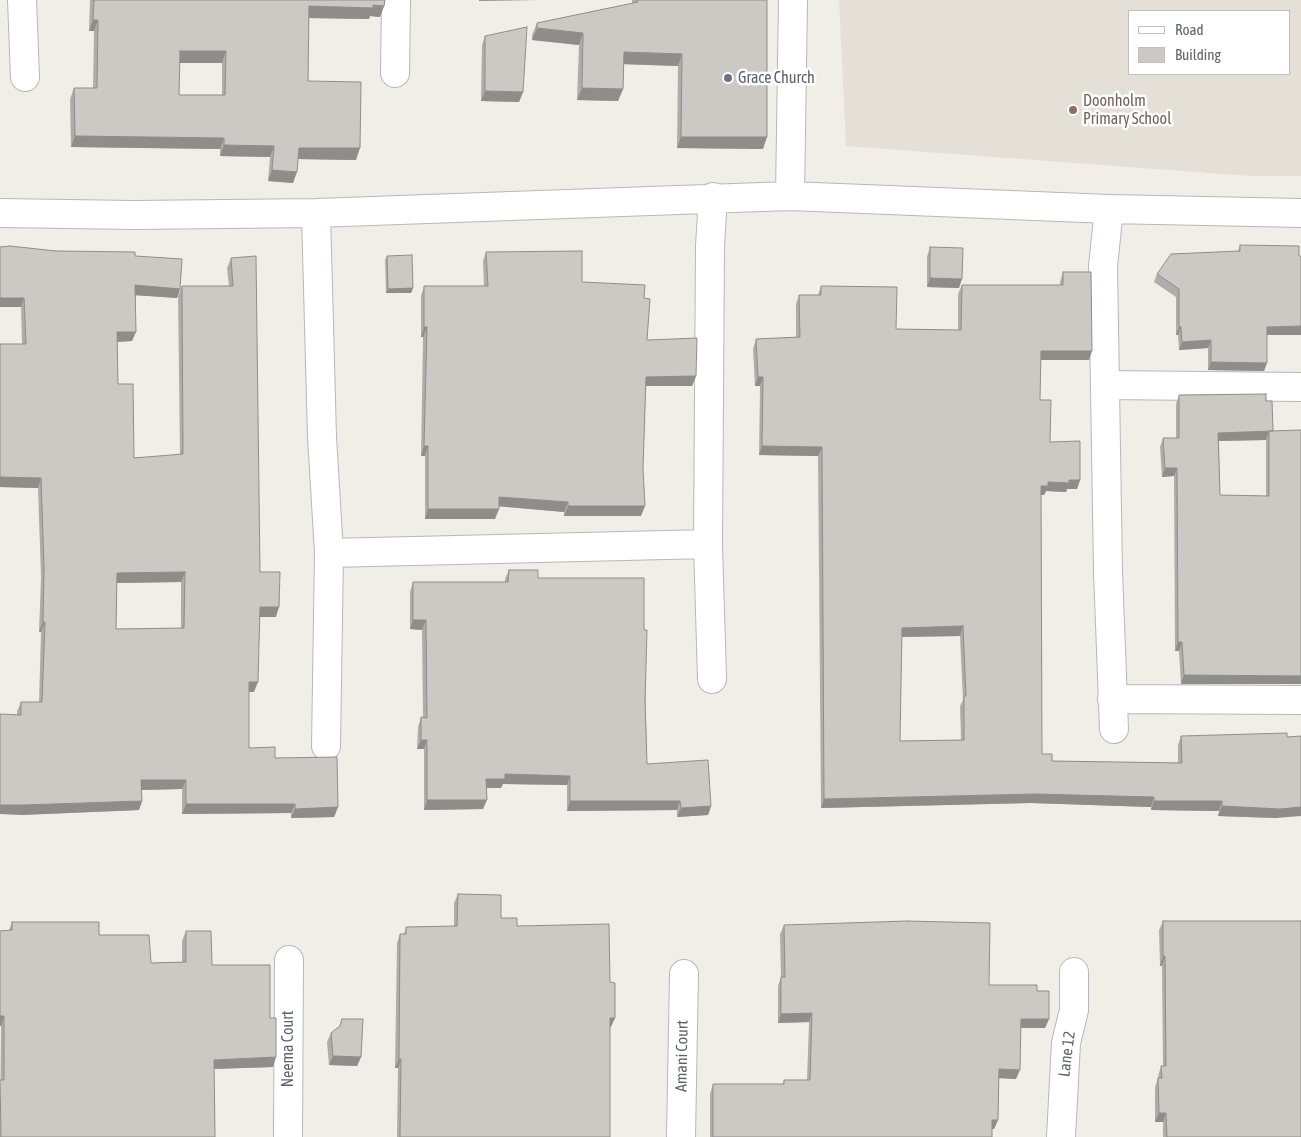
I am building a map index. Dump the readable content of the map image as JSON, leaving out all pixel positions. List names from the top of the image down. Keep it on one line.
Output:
{"streets":{"street":["Neema Court","Lane 12","Amani Court"]},"places":["Grace Church","Doonholm Primary School"],"legend":["Road","Building"]}
